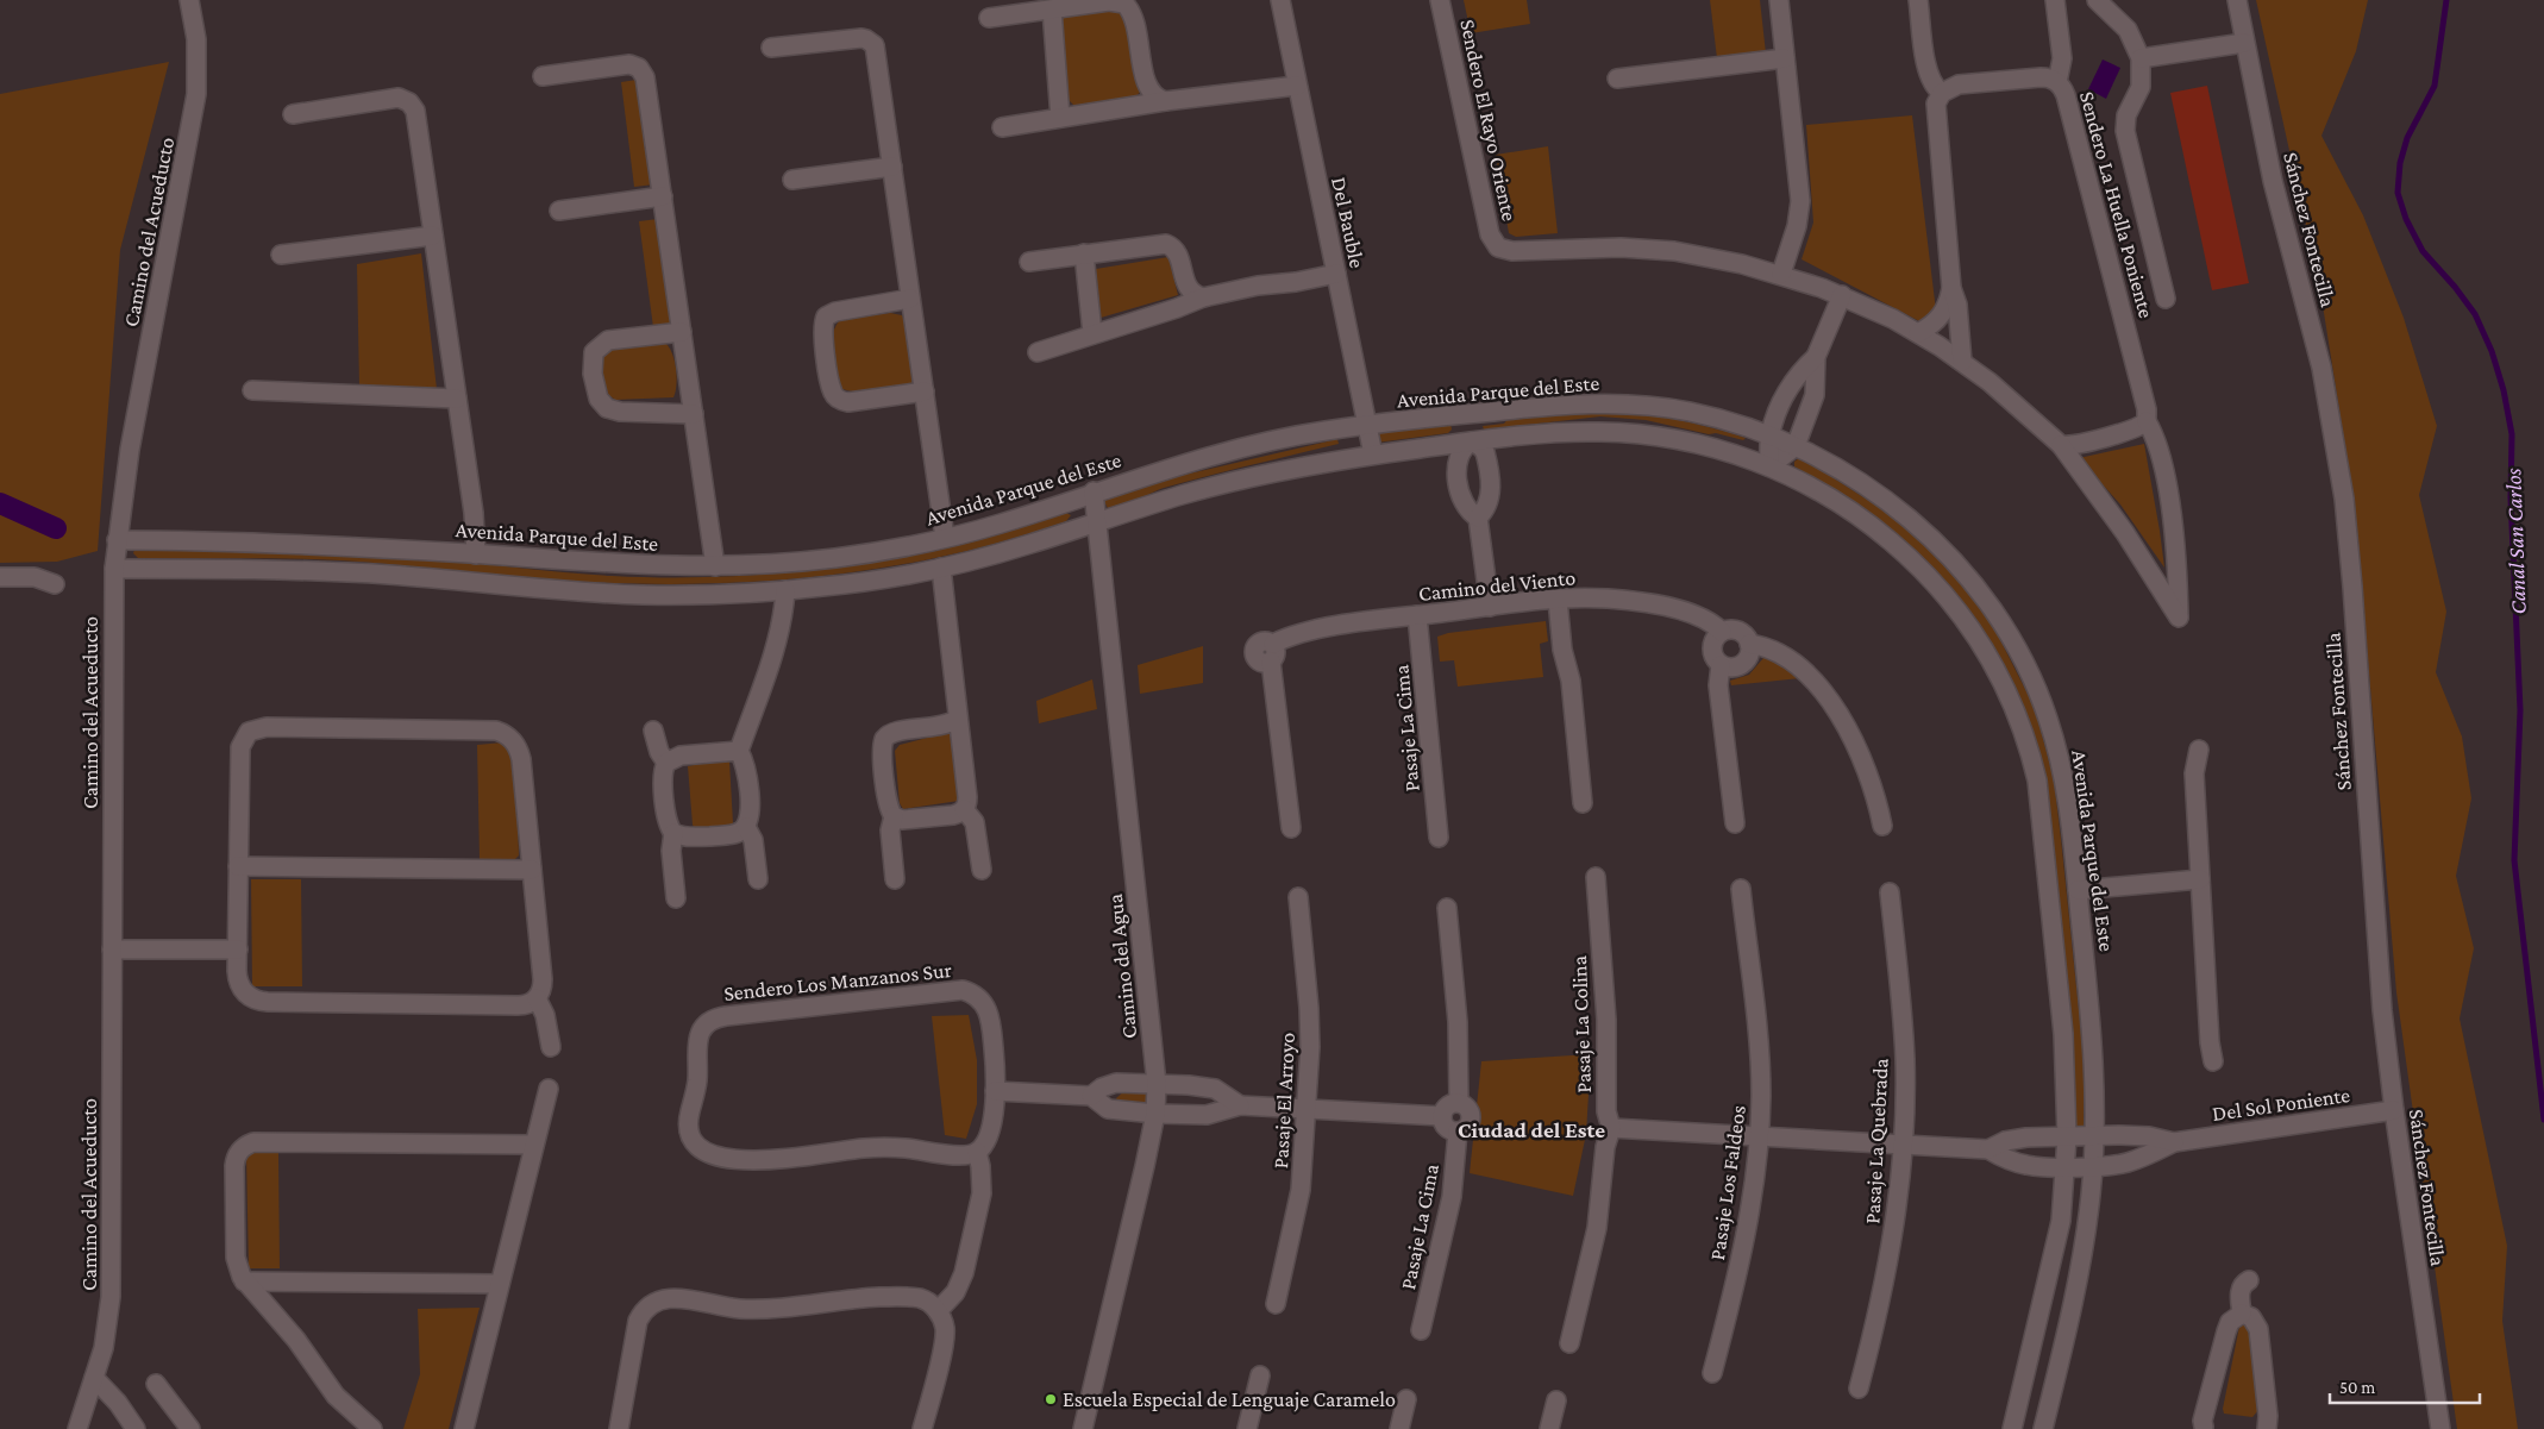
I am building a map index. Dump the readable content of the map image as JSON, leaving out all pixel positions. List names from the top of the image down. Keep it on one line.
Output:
{"streets":{"street":["Sendero El Rayo Oriente","Sendero La Huella Poniente","Del Bauble","Sánchez Fontecilla","Camino del Acueducto","Avenida Parque del Este","Camino del Viento","Pasaje La Cima","Camino del Agua","Sendero Los Manzanos Sur","Pasaje La Colina","Pasaje El Arroyo","Del Sol Poniente","Pasaje La Quebrada","Pasaje Los Faldeos"]},"crossings":[["Del Bauble","Avenida Parque del Este"],["Sánchez Fontecilla","Del Sol Poniente"],["Camino del Acueducto","Avenida Parque del Este"],["Avenida Parque del Este","Camino del Agua"],["Avenida Parque del Este","Del Sol Poniente"],["Camino del Viento","Pasaje La Cima"],["Pasaje La Colina","Del Sol Poniente"],["Del Sol Poniente","Pasaje La Quebrada"],["Del Sol Poniente","Pasaje Los Faldeos"]],"districts":["Ciudad del Este"],"water":["Canal San Carlos"],"places":["Escuela Especial de Lenguaje Caramelo"],"scale_bar":"50 m"}
